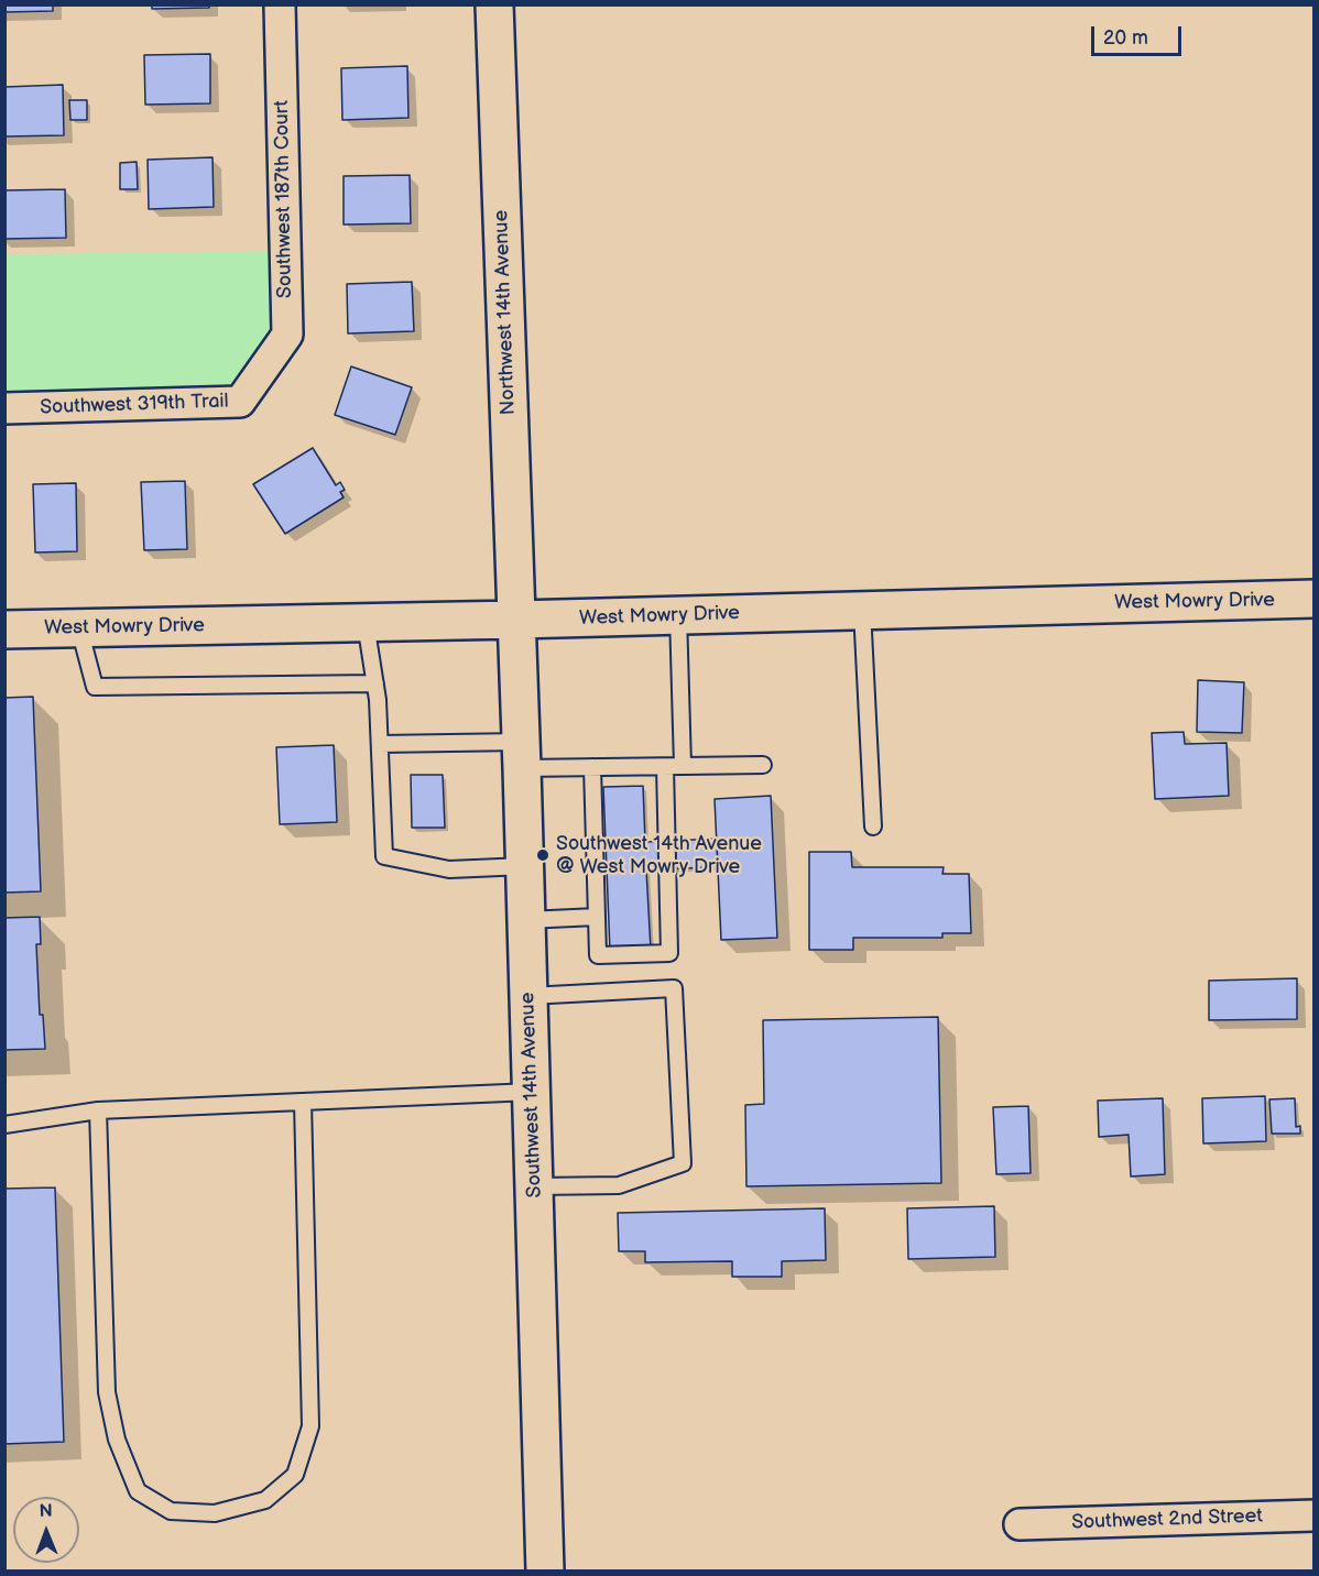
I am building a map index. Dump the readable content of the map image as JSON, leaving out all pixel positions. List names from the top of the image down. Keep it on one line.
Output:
{"streets":{"street":["Southwest 187th Court","Northwest 14th Avenue","Southwest 319th Trail","West Mowry Drive","Southwest 14th Avenue","Southwest 2nd Street"]},"crossings":[["Southwest 187th Court","Southwest 319th Trail"],["Northwest 14th Avenue","West Mowry Drive"],["Northwest 14th Avenue","Southwest 14th Avenue"],["West Mowry Drive","Southwest 14th Avenue"]],"places":["Southwest 14th Avenue @ West Mowry Drive"],"scale_bar":"20 m","north":"top"}
